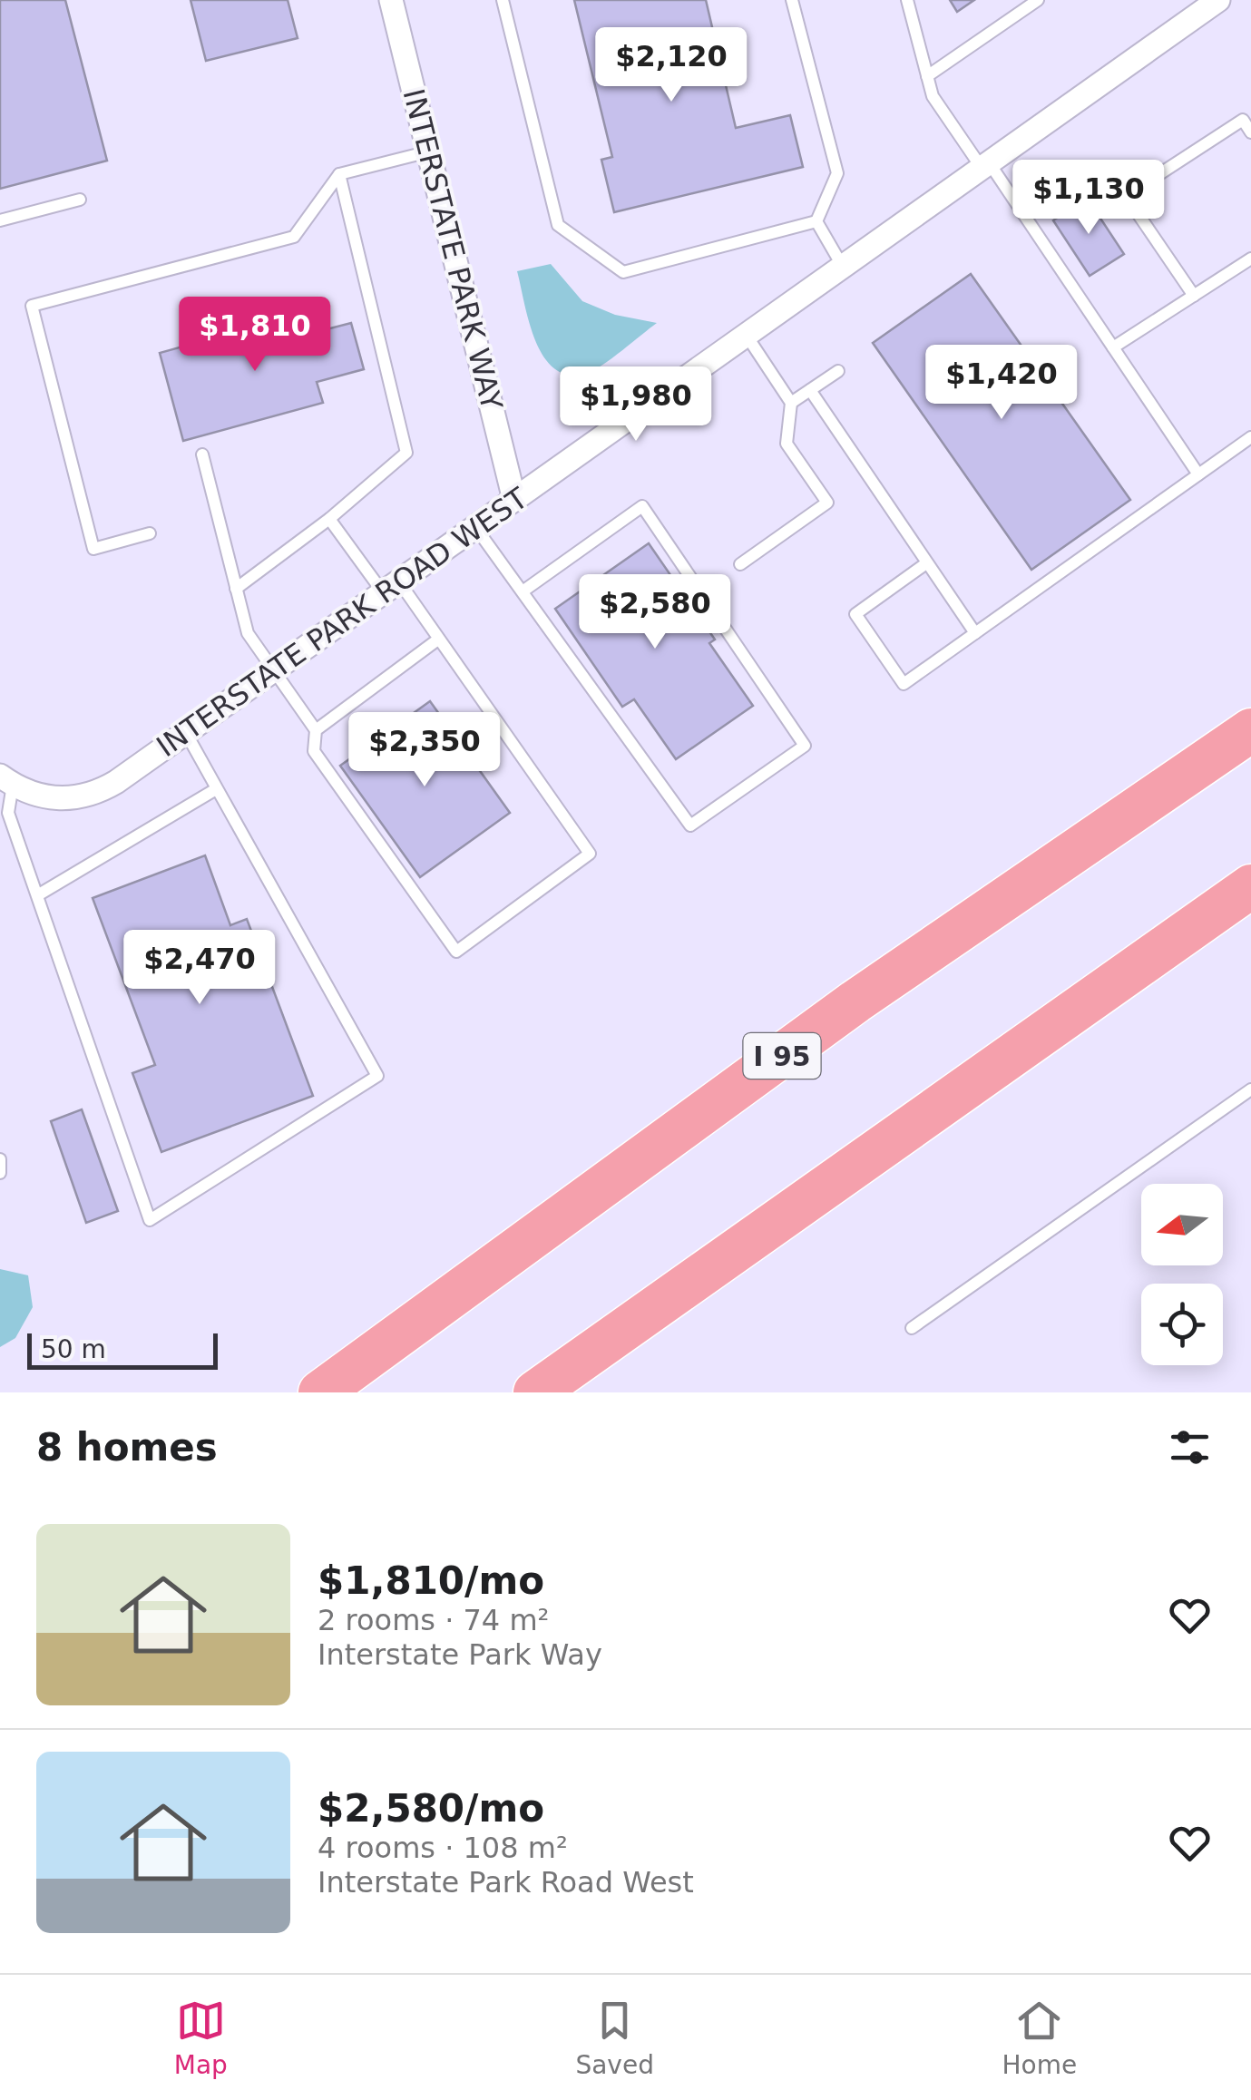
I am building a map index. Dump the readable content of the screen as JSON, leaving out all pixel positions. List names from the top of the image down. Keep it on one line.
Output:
{"streets":{"highway":["I 95"],"street":["INTERSTATE PARK WAY","INTERSTATE PARK ROAD WEST"]},"crossings":[["INTERSTATE PARK WAY","INTERSTATE PARK ROAD WEST"]],"scale_bar":"50 m","north":"left","page":{"price":["$2,120","$1,130","$1,810","$1,420","$1,980","$2,580","$2,350","$2,470"],"scale":"50 m","heading":"8 homes","list":[{"name":"$1,810/mo","note":"2 rooms · 74 m² · Interstate Park Way"},{"name":"$2,580/mo","note":"4 rooms · 108 m² · Interstate Park Road West"}],"tabs":["Map","Saved","Home"]}}
